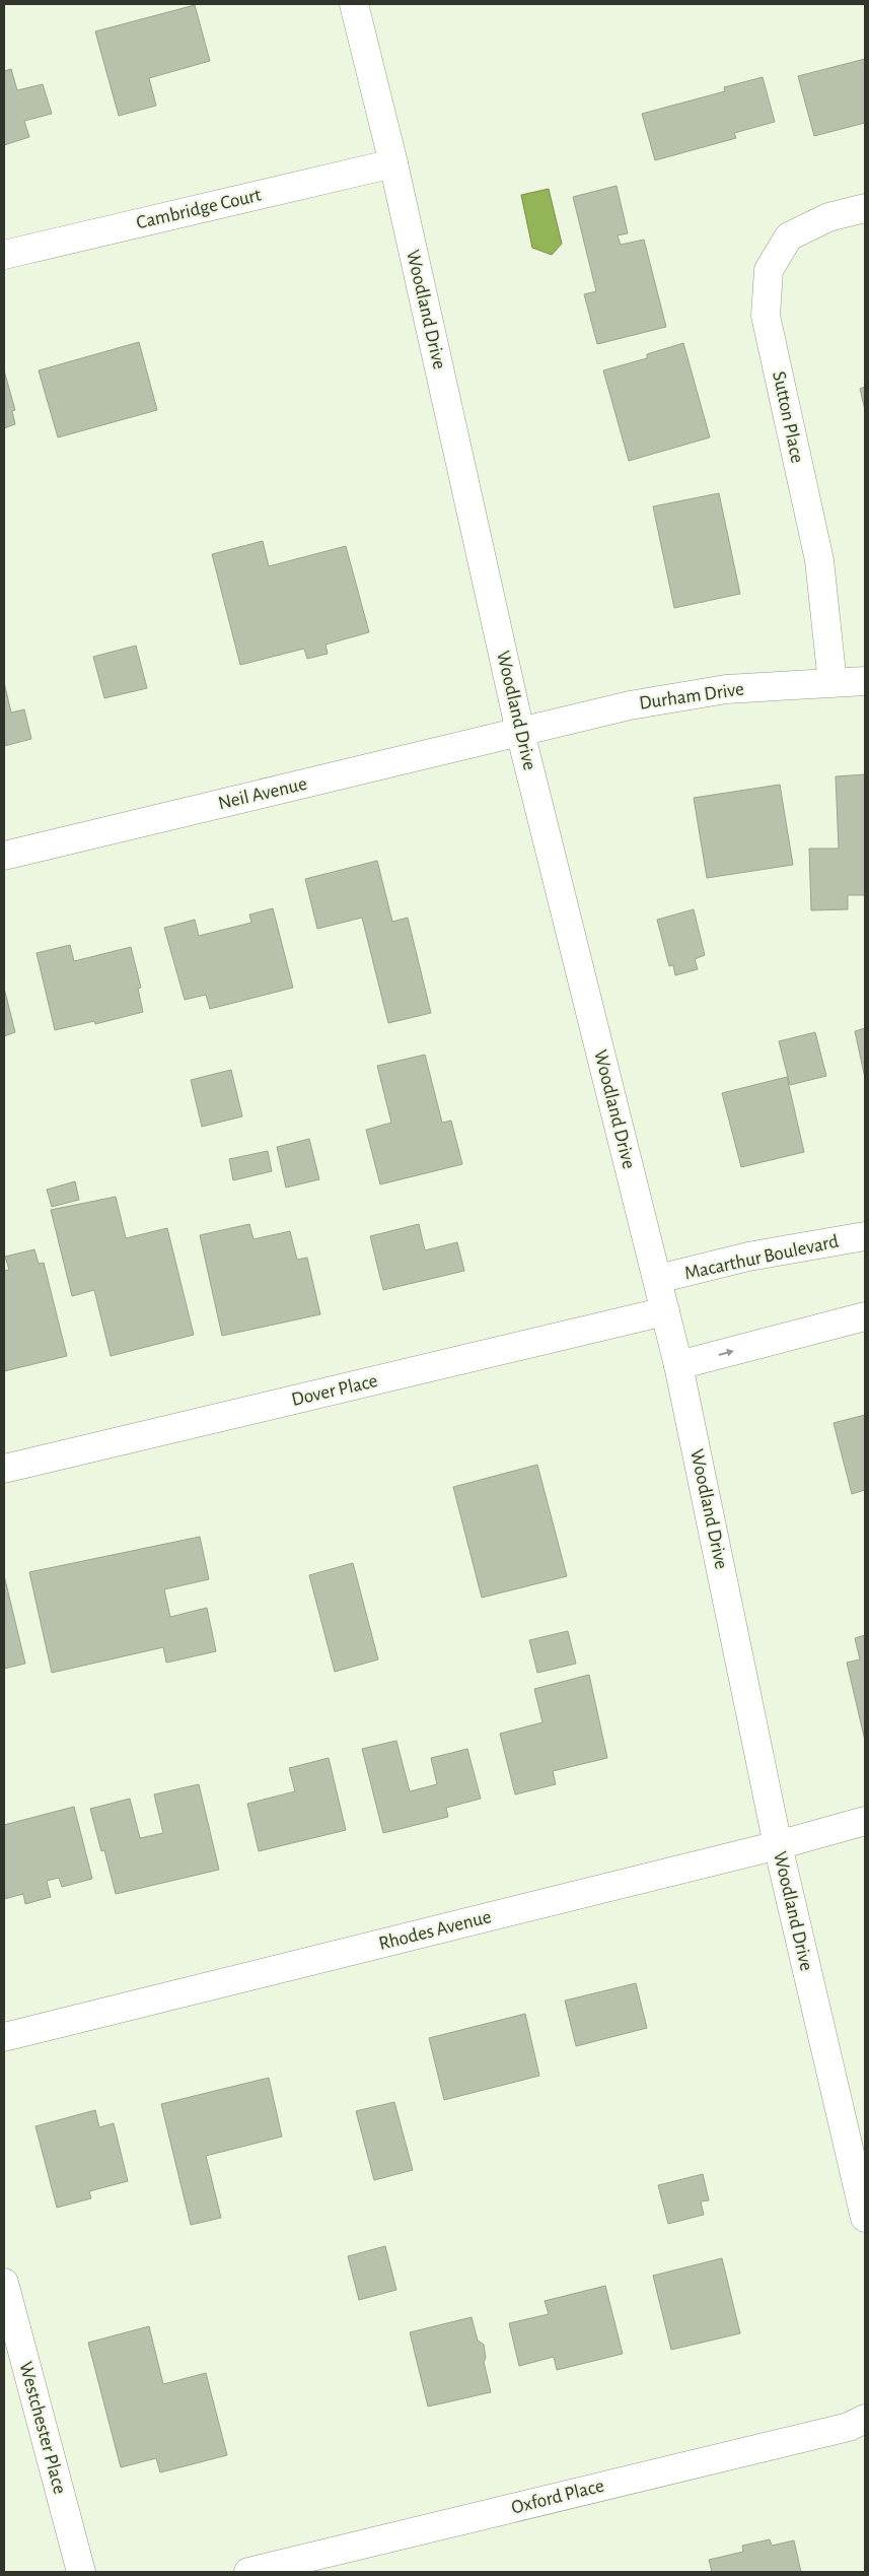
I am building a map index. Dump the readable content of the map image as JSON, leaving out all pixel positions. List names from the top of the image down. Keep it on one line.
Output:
{"streets":{"street":["Cambridge Court","Woodland Drive","Sutton Place","Durham Drive","Neil Avenue","Macarthur Boulevard","Dover Place","Rhodes Avenue","Westchester Place","Oxford Place"]},"crossings":[["Cambridge Court","Woodland Drive"],["Woodland Drive","Durham Drive"],["Woodland Drive","Neil Avenue"],["Woodland Drive","Macarthur Boulevard"],["Woodland Drive","Dover Place"],["Woodland Drive","Rhodes Avenue"],["Sutton Place","Durham Drive"],["Durham Drive","Neil Avenue"]]}
